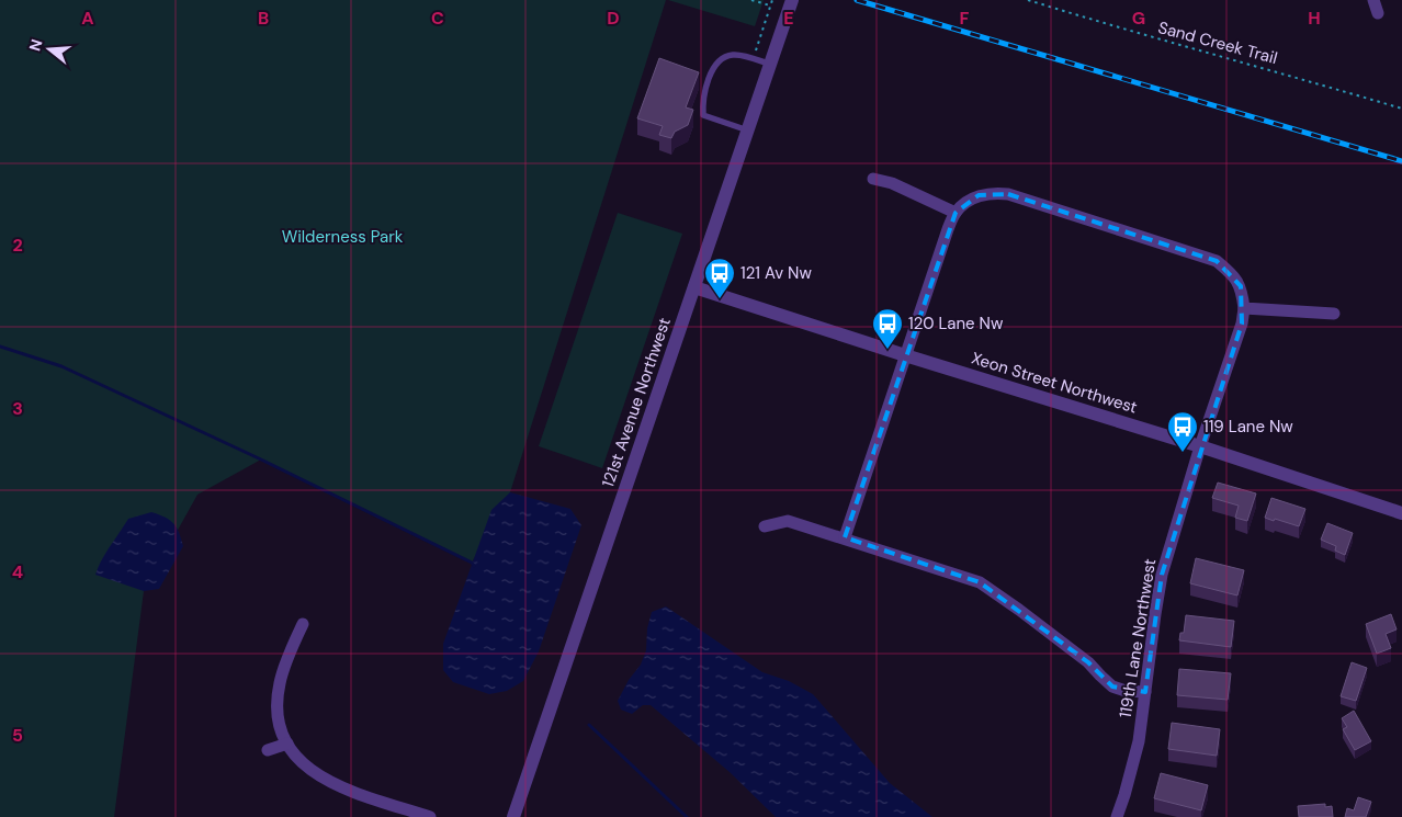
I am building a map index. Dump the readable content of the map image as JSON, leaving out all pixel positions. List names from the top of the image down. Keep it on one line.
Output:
{"streets":{"street":["Xeon Street Northwest","121st Avenue Northwest","119th Lane Northwest"],"path":["Sand Creek Trail"]},"crossings":[["Xeon Street Northwest","121st Avenue Northwest"],["Xeon Street Northwest","119th Lane Northwest"]],"parks":["Wilderness Park"],"places":{"bus stop":["121 Av Nw","120 Lane Nw","119 Lane Nw"]},"north":"left","grid":{"columns":["A","B","C","D","E","F","G","H"],"rows":["2","3","4","5"]}}
